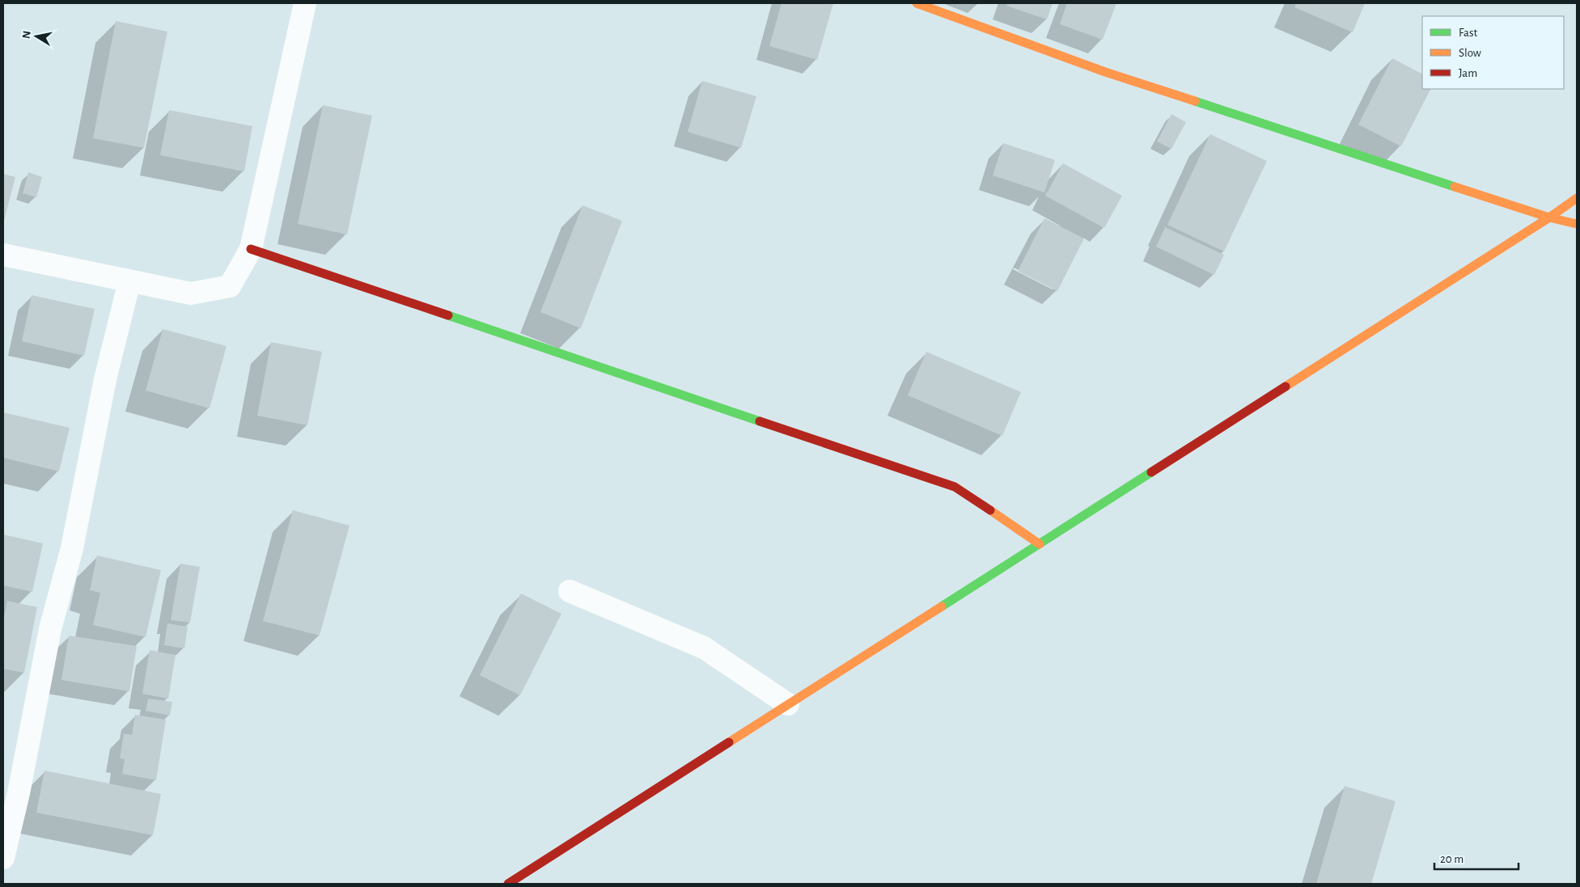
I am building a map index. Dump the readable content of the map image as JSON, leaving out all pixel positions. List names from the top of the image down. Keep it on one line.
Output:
{"legend":["Fast","Slow","Jam"],"scale_bar":"20 m","north":"left"}
